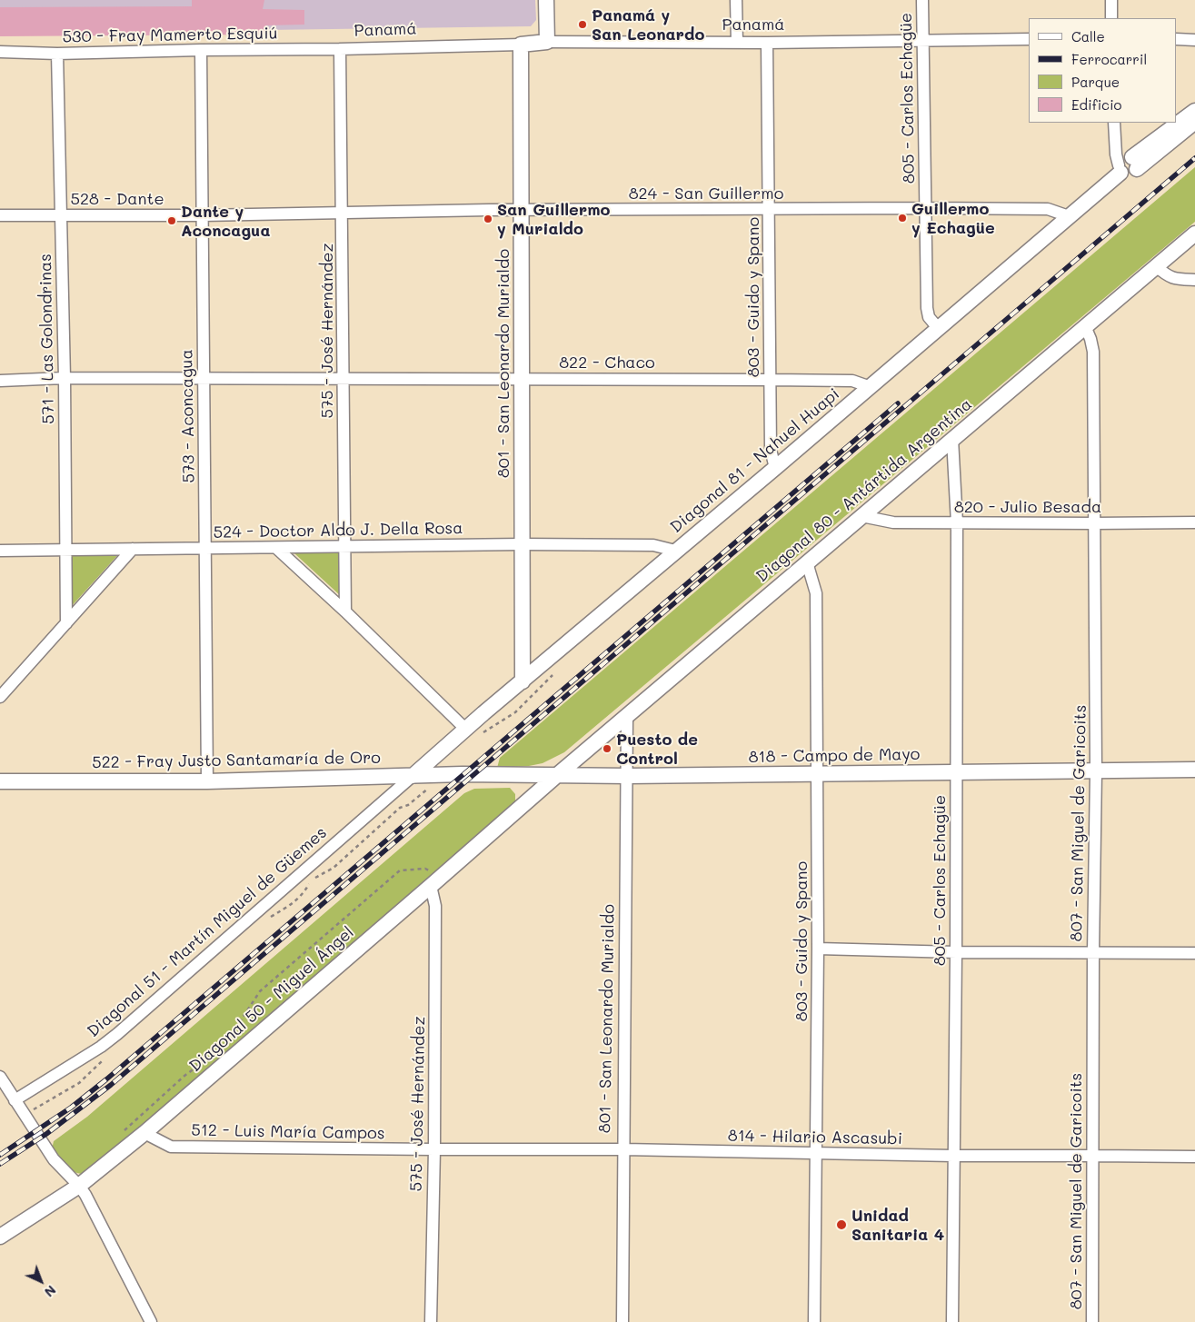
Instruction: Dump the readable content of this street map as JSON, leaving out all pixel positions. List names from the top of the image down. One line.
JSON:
{"streets":{"street":["Panamá","530 - Fray Mamerto Esquiú","805 - Carlos Echagüe","824 - San Guillermo","528 - Dante","803 - Guido y Spano","575 - José Hernández","571 - Las Golondrinas","822 - Chaco","801 - San Leonardo Murialdo","573 - Aconcagua","Diagonal 81 - Nahuel Huapi","Diagonal 80 - Antártida Argentina","820 - Julio Besada","524 - Doctor Aldo J. Della Rosa","818 - Campo de Mayo","522 - Fray Justo Santamaría de Oro","807 - San Miguel de Garicoits","Diagonal 51 - Martín Miguel de Güemes","Diagonal 50 - Miguel Ángel","512 - Luis María Campos","814 - Hilario Ascasubi"]},"crossings":[["Panamá","530 - Fray Mamerto Esquiú"],["Panamá","805 - Carlos Echagüe"],["Panamá","803 - Guido y Spano"],["Panamá","575 - José Hernández"],["Panamá","801 - San Leonardo Murialdo"],["530 - Fray Mamerto Esquiú","575 - José Hernández"],["530 - Fray Mamerto Esquiú","571 - Las Golondrinas"],["530 - Fray Mamerto Esquiú","573 - Aconcagua"],["805 - Carlos Echagüe","824 - San Guillermo"],["805 - Carlos Echagüe","Diagonal 81 - Nahuel Huapi"],["805 - Carlos Echagüe","Diagonal 80 - Antártida Argentina"],["805 - Carlos Echagüe","820 - Julio Besada"],["805 - Carlos Echagüe","818 - Campo de Mayo"],["805 - Carlos Echagüe","814 - Hilario Ascasubi"],["824 - San Guillermo","528 - Dante"],["824 - San Guillermo","803 - Guido y Spano"],["824 - San Guillermo","575 - José Hernández"],["824 - San Guillermo","801 - San Leonardo Murialdo"],["824 - San Guillermo","Diagonal 81 - Nahuel Huapi"],["528 - Dante","575 - José Hernández"],["528 - Dante","571 - Las Golondrinas"],["528 - Dante","573 - Aconcagua"],["803 - Guido y Spano","822 - Chaco"],["803 - Guido y Spano","Diagonal 81 - Nahuel Huapi"],["803 - Guido y Spano","Diagonal 80 - Antártida Argentina"],["803 - Guido y Spano","818 - Campo de Mayo"],["803 - Guido y Spano","814 - Hilario Ascasubi"],["575 - José Hernández","822 - Chaco"],["575 - José Hernández","524 - Doctor Aldo J. Della Rosa"],["575 - José Hernández","Diagonal 50 - Miguel Ángel"],["575 - José Hernández","512 - Luis María Campos"],["575 - José Hernández","814 - Hilario Ascasubi"],["571 - Las Golondrinas","822 - Chaco"],["571 - Las Golondrinas","524 - Doctor Aldo J. Della Rosa"],["822 - Chaco","801 - San Leonardo Murialdo"],["822 - Chaco","573 - Aconcagua"],["822 - Chaco","Diagonal 81 - Nahuel Huapi"],["801 - San Leonardo Murialdo","Diagonal 81 - Nahuel Huapi"],["801 - San Leonardo Murialdo","Diagonal 80 - Antártida Argentina"],["801 - San Leonardo Murialdo","524 - Doctor Aldo J. Della Rosa"],["801 - San Leonardo Murialdo","818 - Campo de Mayo"],["801 - San Leonardo Murialdo","814 - Hilario Ascasubi"],["573 - Aconcagua","524 - Doctor Aldo J. Della Rosa"],["573 - Aconcagua","522 - Fray Justo Santamaría de Oro"],["Diagonal 81 - Nahuel Huapi","524 - Doctor Aldo J. Della Rosa"],["Diagonal 81 - Nahuel Huapi","522 - Fray Justo Santamaría de Oro"],["Diagonal 81 - Nahuel Huapi","Diagonal 51 - Martín Miguel de Güemes"],["Diagonal 80 - Antártida Argentina","820 - Julio Besada"],["Diagonal 80 - Antártida Argentina","818 - Campo de Mayo"],["Diagonal 80 - Antártida Argentina","807 - San Miguel de Garicoits"],["Diagonal 80 - Antártida Argentina","Diagonal 50 - Miguel Ángel"],["820 - Julio Besada","807 - San Miguel de Garicoits"],["818 - Campo de Mayo","522 - Fray Justo Santamaría de Oro"],["818 - Campo de Mayo","807 - San Miguel de Garicoits"],["818 - Campo de Mayo","Diagonal 50 - Miguel Ángel"],["522 - Fray Justo Santamaría de Oro","Diagonal 51 - Martín Miguel de Güemes"],["807 - San Miguel de Garicoits","814 - Hilario Ascasubi"],["Diagonal 50 - Miguel Ángel","512 - Luis María Campos"],["512 - Luis María Campos","814 - Hilario Ascasubi"]],"places":["Panamá y San Leonardo","Guillermo y Echagüe","San Guillermo y Murialdo","Dante y Aconcagua","Puesto de Control","Unidad Sanitaria 4"],"legend":["Calle","Ferrocarril","Parque","Edificio"],"north":"bottom right"}
